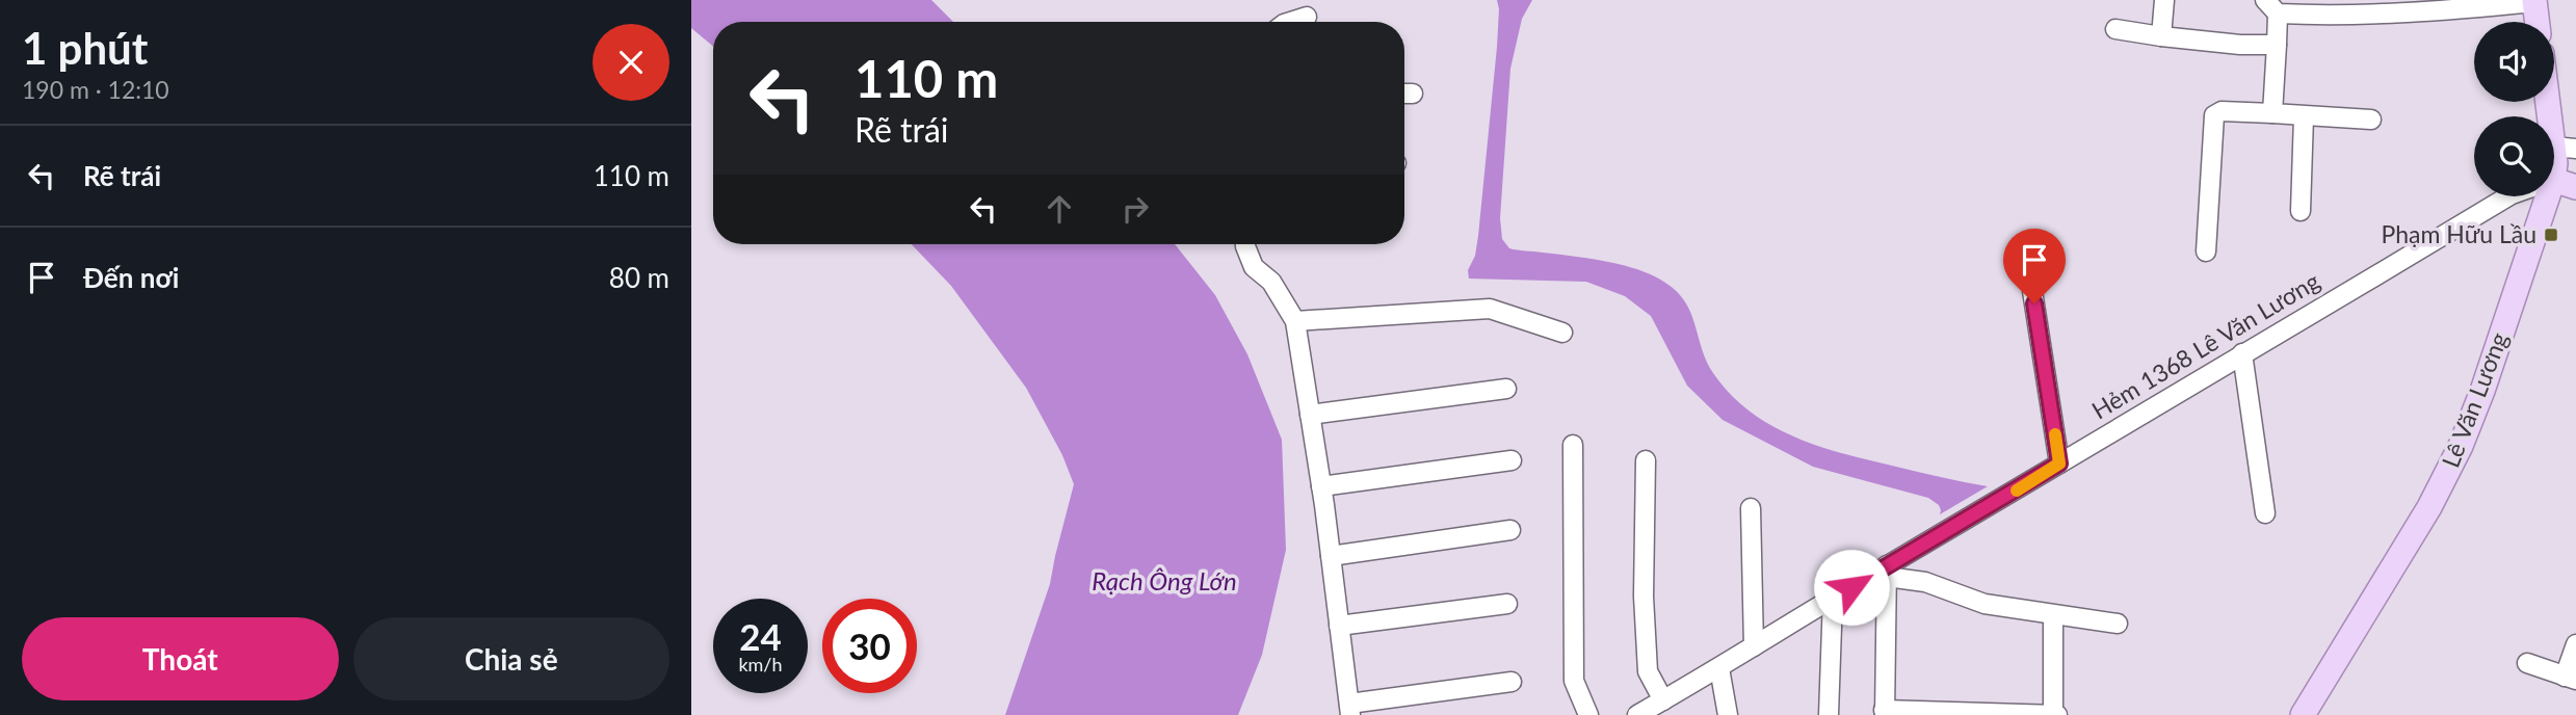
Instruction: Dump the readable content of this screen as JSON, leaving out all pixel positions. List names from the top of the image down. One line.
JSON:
{"streets":{"main road":["Lê Văn Lương"],"street":["Hẻm 1368 Lê Văn Lương"]},"water":["Rạch Ông Lớn"],"places":{"transit":["Phạm Hữu Lầu"]},"page":{"heading":["1 phút","190 m · 12:10"],"turn":["110 m","Rẽ trái"],"list":[{"name":"Rẽ trái","value":"110 m"},{"name":"Đến nơi","value":"80 m"}],"speed":"24 km/h","limit":"30","buttons":["Thoát","Chia sẻ"]}}
